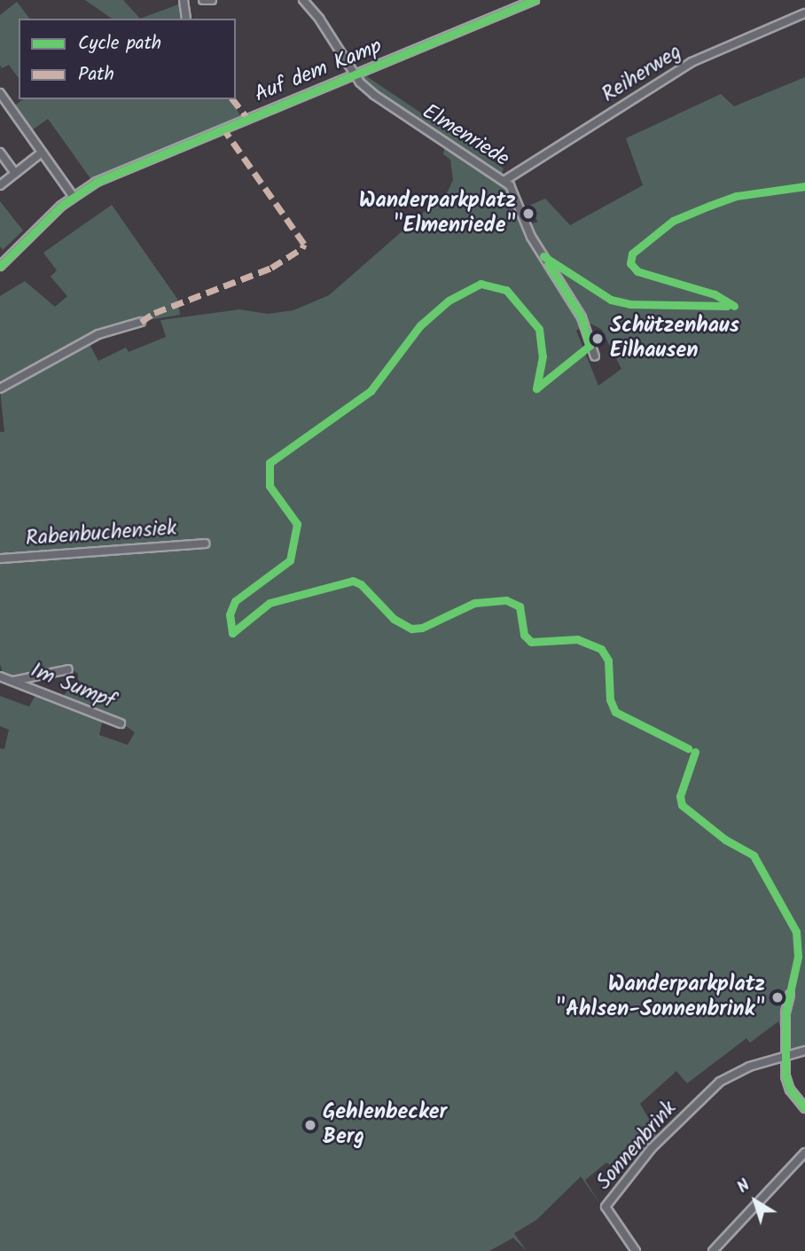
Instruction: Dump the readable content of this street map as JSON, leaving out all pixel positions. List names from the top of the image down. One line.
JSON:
{"streets":{"street":["Auf dem Kamp","Reiherweg","Elmenriede","Rabenbuchensiek","Im Sumpf","Sonnenbrink"]},"crossings":[["Auf dem Kamp","Elmenriede"],["Reiherweg","Elmenriede"]],"places":["Wanderparkplatz \"Elmenriede\"","Schützenhaus Eilhausen","Wanderparkplatz \"Ahlsen-Sonnenbrink\"","Gehlenbecker Berg"],"legend":["Cycle path","Path"],"north":"top left"}
